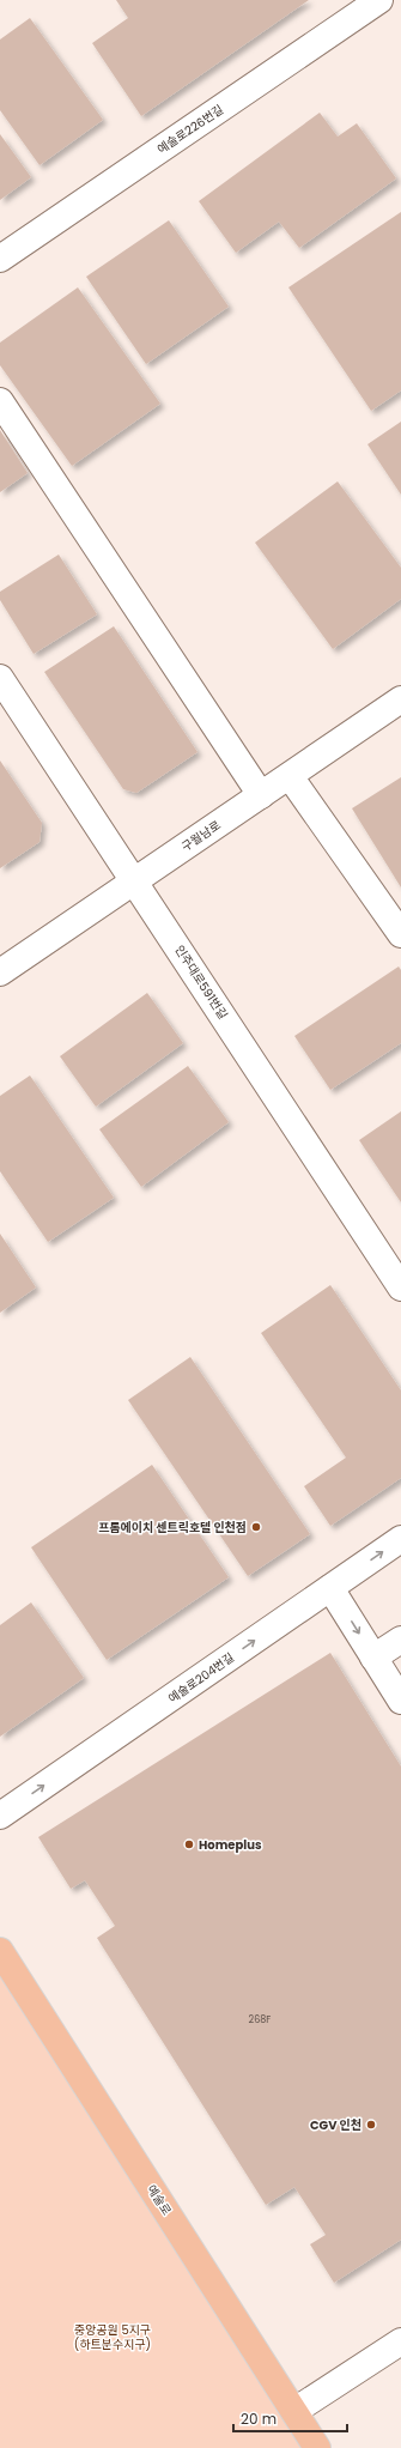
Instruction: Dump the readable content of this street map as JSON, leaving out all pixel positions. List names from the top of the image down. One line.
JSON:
{"streets":{"main road":["예술로"],"street":["예술로226번길","구월남로","인주대로591번길","예술로204번길"]},"crossings":[["구월남로","인주대로591번길"]],"one_way":["예술로204번길"],"parks":["중앙공원 5지구 (하트분수지구)"],"places":["프롬에이치 센트릭호텔 인천점","Homeplus","CGV 인천"],"house_numbers":["268F"],"scale_bar":"20 m"}
